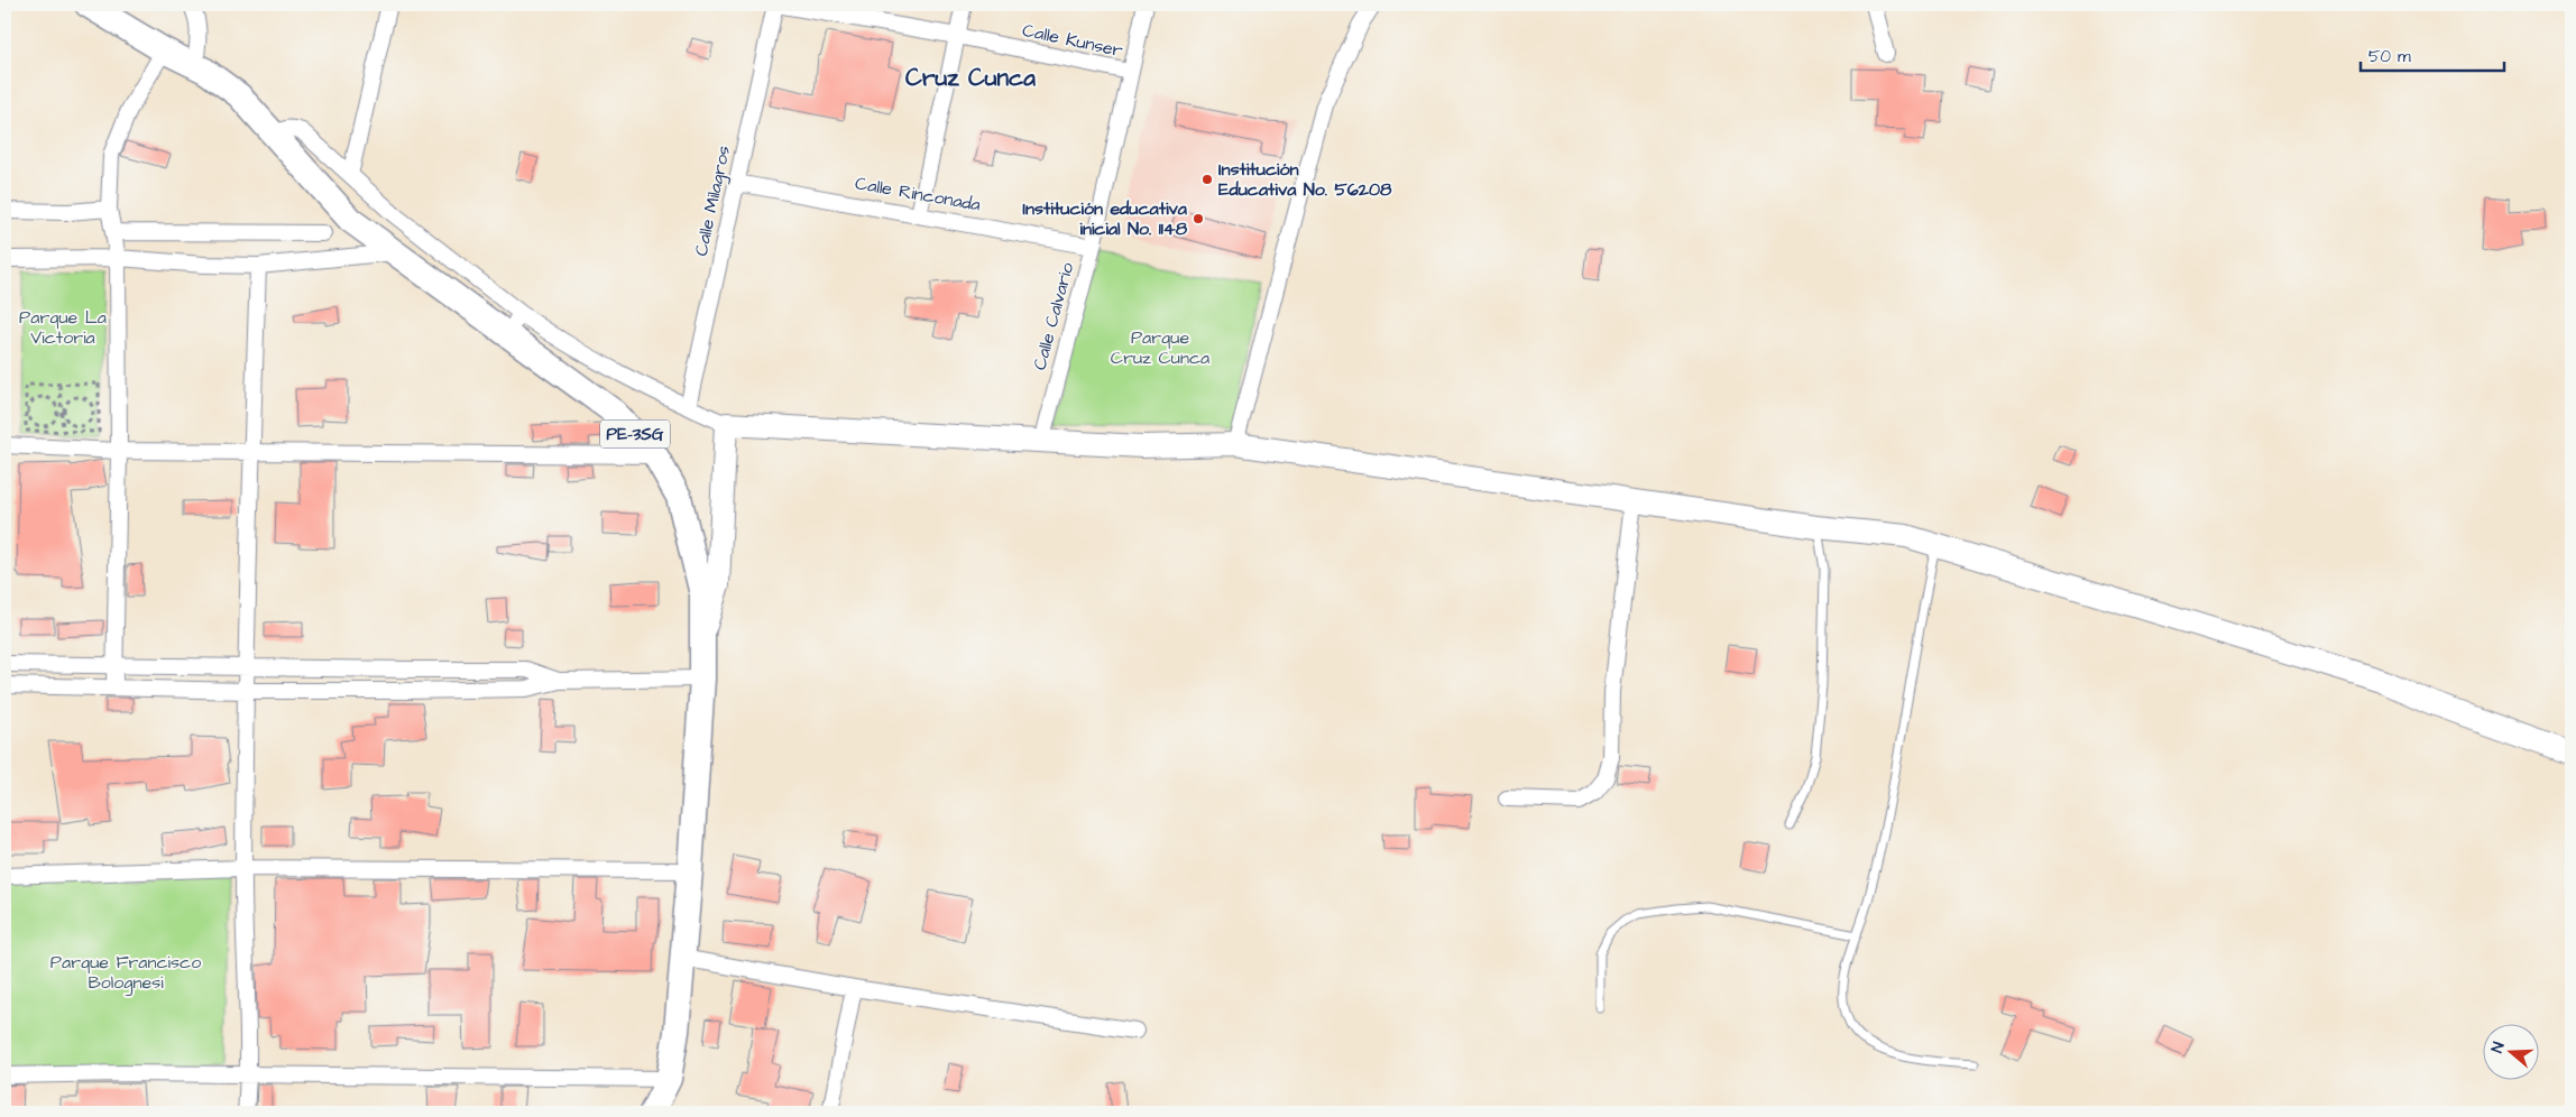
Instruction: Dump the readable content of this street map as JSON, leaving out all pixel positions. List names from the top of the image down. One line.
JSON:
{"streets":{"main road":["PE-3SG"],"street":["Calle Kunser","Calle Rinconada","Calle Milagros","Calle Calvario"]},"crossings":[["Calle Kunser","Calle Milagros"],["Calle Kunser","Calle Calvario"],["Calle Rinconada","Calle Milagros"],["Calle Rinconada","Calle Calvario"]],"districts":["Cruz Cunca"],"parks":["Parque La Victoria","Parque Cruz Cunca","Parque Francisco Bolognesi"],"places":["Institución Educativa No. 56208","Institución educativa inicial No. 1148"],"scale_bar":"50 m","north":"left"}
